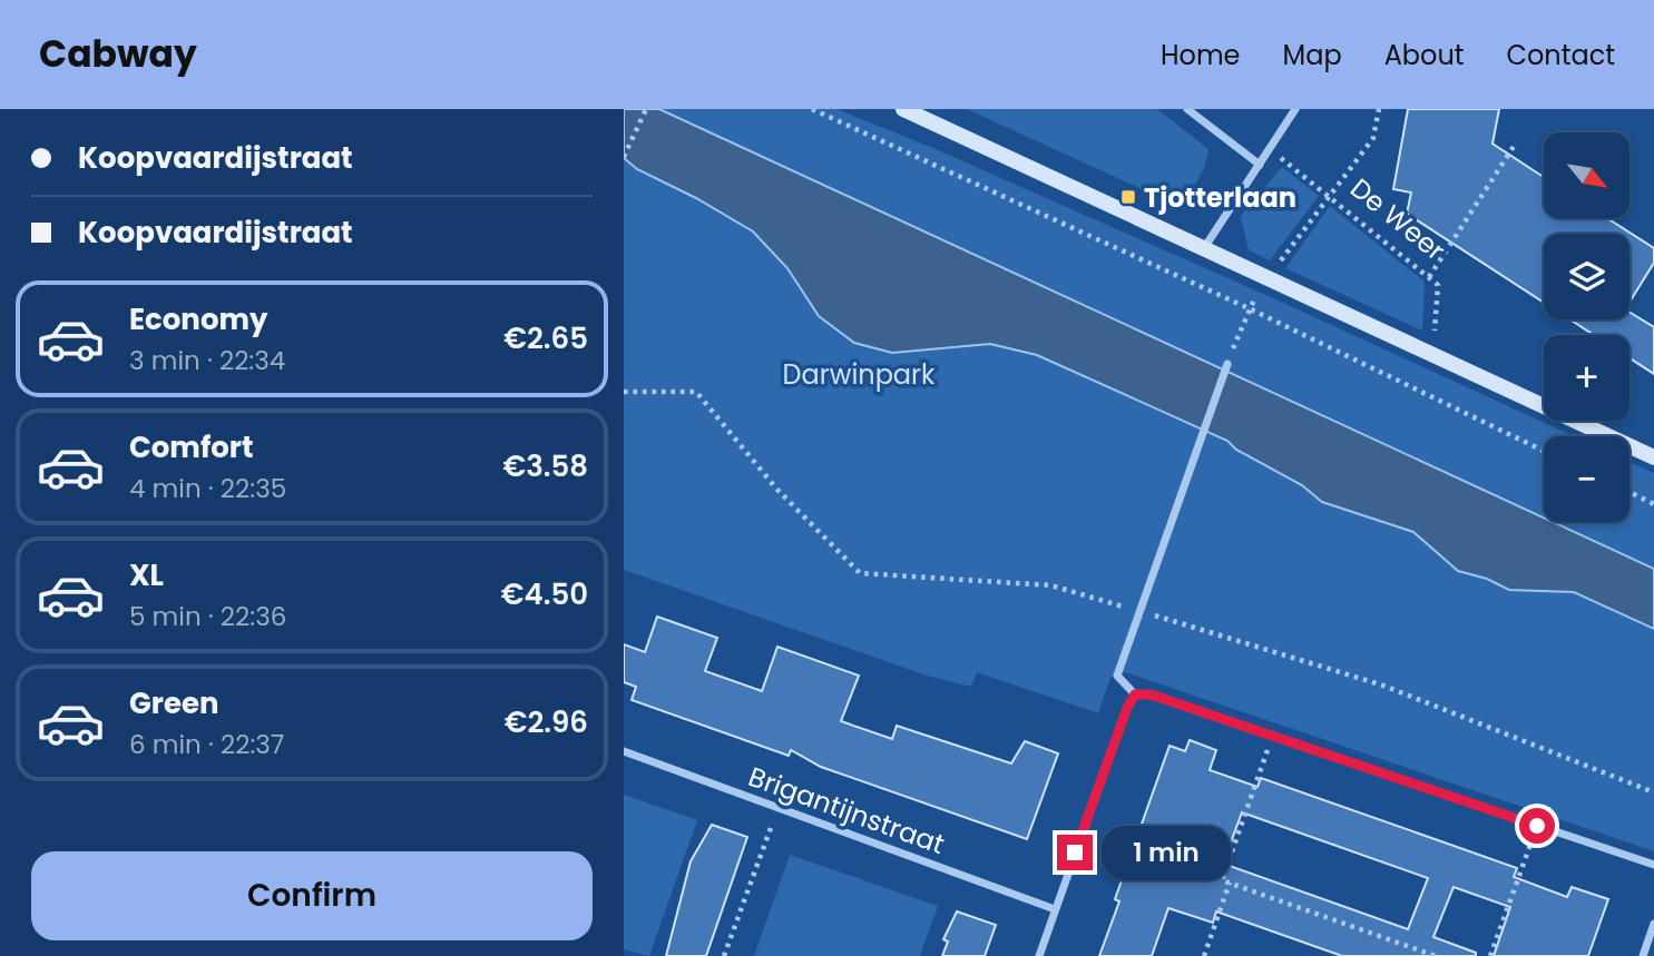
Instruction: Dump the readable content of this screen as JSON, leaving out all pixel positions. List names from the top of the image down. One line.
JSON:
{"streets":{"street":["Brigantijnstraat"],"path":["De Weer"]},"parks":["Darwinpark"],"places":{"transit":["Tjotterlaan"]},"north":"bottom right","page":{"header":"Cabway","nav":["Home","Map","About","Contact"],"banner":["Koopvaardijstraat","Koopvaardijstraat"],"map_buttons":["+","−"],"list":[{"name":"Economy","note":"3 min · 22:34","value":"€2.65"},{"name":"Comfort","note":"4 min · 22:35","value":"€3.58"},{"name":"XL","note":"5 min · 22:36","value":"€4.50"},{"name":"Green","note":"6 min · 22:37","value":"€2.96"}],"bubble":"1 min","buttons":"Confirm"}}
